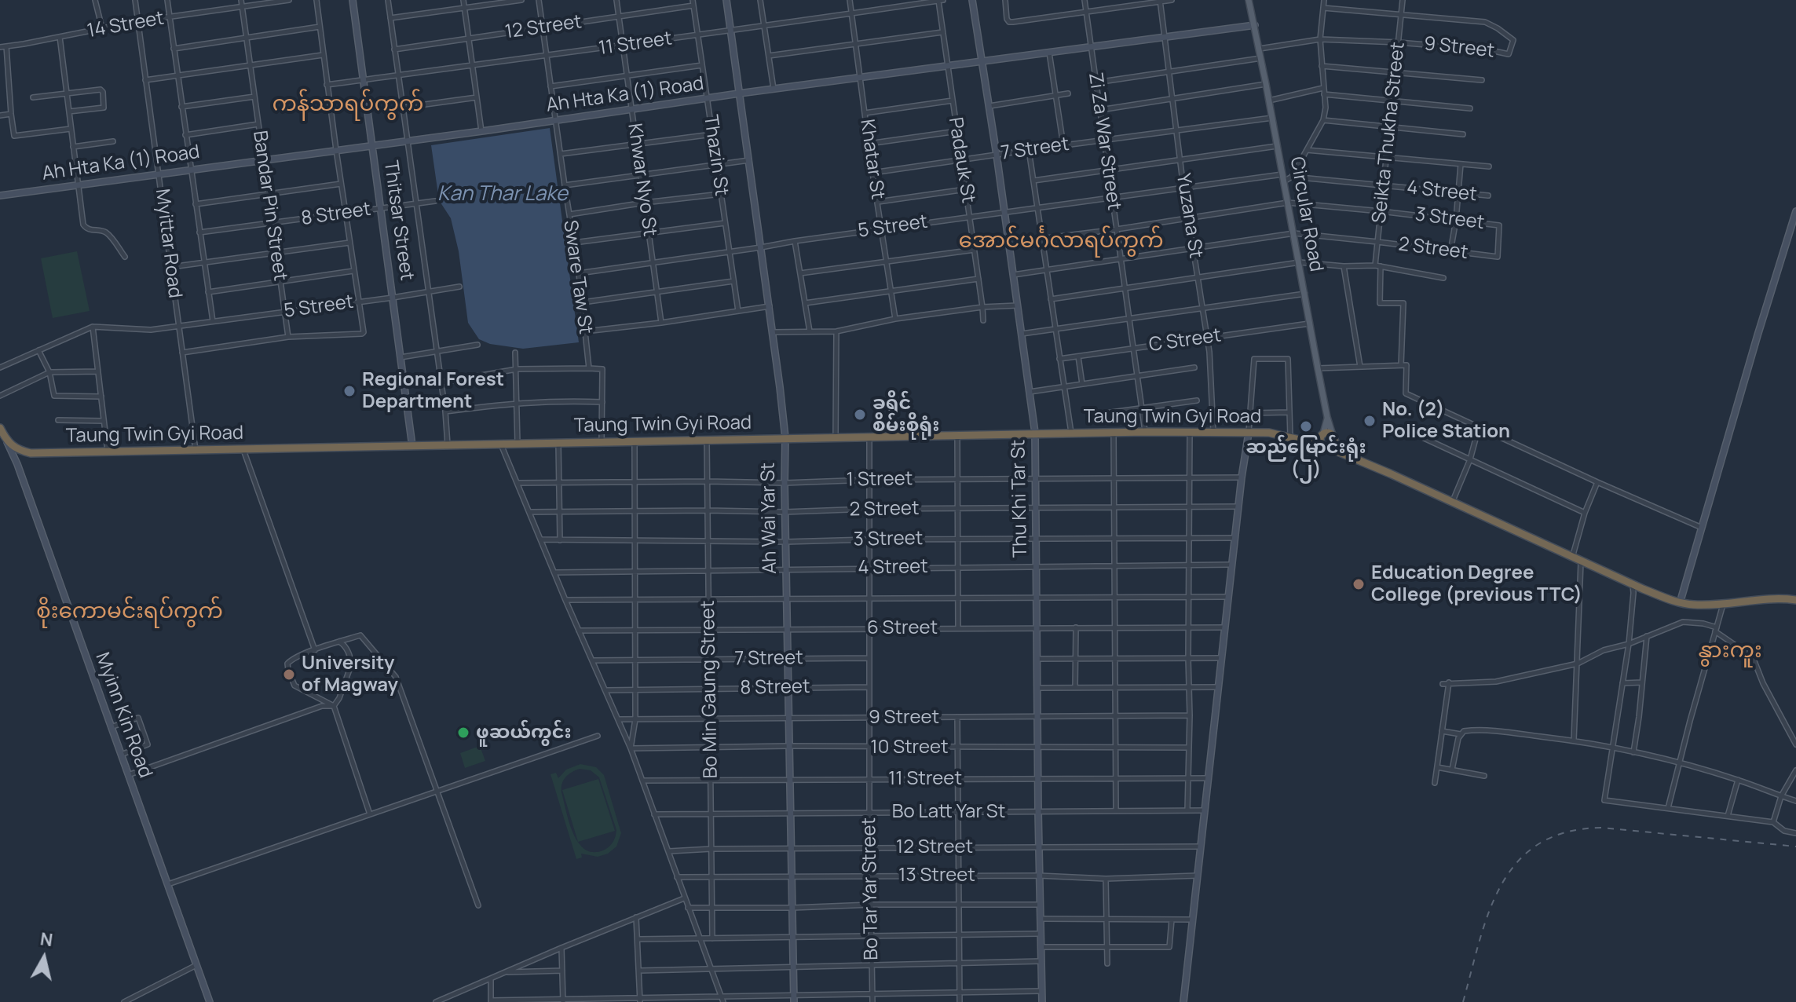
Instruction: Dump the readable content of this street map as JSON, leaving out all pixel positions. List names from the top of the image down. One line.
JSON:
{"streets":{"highway":["Taung Twin Gyi Road"],"main road":["Circular Road"],"street":["14 Street","12 Street","11 Street","9 Street","Ah Hta Ka (1) Road","Seikta Thukha Street","Zi Za War Street","7 Street","Thazin St","Khatar St","Padauk St","Khwar Nyo St","4 Street","Bandar Pin Street","8 Street","Yuzana St","3 Street","Thitsar Street","5 Street","Myittar Road","2 Street","Sware Taw St","C Street","1 Street","Thu Khi Tar St","Ah Wai Yar St","6 Street","Bo Min Gaung Street","Myinn Kin Road","10 Street","Bo Latt Yar St","13 Street","Bo Tar Yar Street"]},"crossings":[["14 Street","Bandar Pin Street"],["14 Street","Myittar Road"],["12 Street","Thazin St"],["12 Street","Khwar Nyo St"],["12 Street","Sware Taw St"],["12 Street","Thu Khi Tar St"],["12 Street","Ah Wai Yar St"],["12 Street","Bo Min Gaung Street"],["12 Street","Bo Tar Yar Street"],["11 Street","Thazin St"],["11 Street","Khatar St"],["11 Street","Padauk St"],["11 Street","Khwar Nyo St"],["11 Street","Thitsar Street"],["11 Street","Sware Taw St"],["11 Street","Thu Khi Tar St"],["11 Street","Ah Wai Yar St"],["11 Street","Bo Min Gaung Street"],["11 Street","Bo Tar Yar Street"],["9 Street","Seikta Thukha Street"],["9 Street","Circular Road"],["9 Street","Thu Khi Tar St"],["9 Street","Ah Wai Yar St"],["9 Street","Bo Min Gaung Street"],["9 Street","Bo Tar Yar Street"],["Ah Hta Ka (1) Road","Zi Za War Street"],["Ah Hta Ka (1) Road","Thazin St"],["Ah Hta Ka (1) Road","Khatar St"],["Ah Hta Ka (1) Road","Padauk St"],["Ah Hta Ka (1) Road","Khwar Nyo St"],["Ah Hta Ka (1) Road","Bandar Pin Street"],["Ah Hta Ka (1) Road","Circular Road"],["Ah Hta Ka (1) Road","Yuzana St"],["Ah Hta Ka (1) Road","Thitsar Street"],["Ah Hta Ka (1) Road","Myittar Road"],["Ah Hta Ka (1) Road","Sware Taw St"],["Ah Hta Ka (1) Road","Thu Khi Tar St"],["Ah Hta Ka (1) Road","Ah Wai Yar St"],["Seikta Thukha Street","4 Street"],["Seikta Thukha Street","3 Street"],["Seikta Thukha Street","2 Street"],["Zi Za War Street","7 Street"],["Zi Za War Street","5 Street"],["Zi Za War Street","C Street"],["Zi Za War Street","Taung Twin Gyi Road"],["7 Street","Khatar St"],["7 Street","Padauk St"],["7 Street","Circular Road"],["7 Street","Yuzana St"],["7 Street","Thu Khi Tar St"],["7 Street","Ah Wai Yar St"],["7 Street","Bo Min Gaung Street"],["7 Street","Bo Tar Yar Street"],["Thazin St","5 Street"],["Khatar St","5 Street"],["Padauk St","5 Street"],["Khwar Nyo St","5 Street"],["4 Street","Thu Khi Tar St"],["4 Street","Ah Wai Yar St"],["4 Street","Bo Min Gaung Street"],["4 Street","Bo Tar Yar Street"],["Bandar Pin Street","8 Street"],["Bandar Pin Street","5 Street"],["8 Street","Thitsar Street"],["8 Street","Ah Wai Yar St"],["8 Street","Bo Min Gaung Street"],["8 Street","Bo Tar Yar Street"],["Circular Road","3 Street"],["Circular Road","5 Street"],["Circular Road","2 Street"],["Circular Road","C Street"],["Circular Road","Taung Twin Gyi Road"],["Yuzana St","5 Street"],["Yuzana St","C Street"],["Yuzana St","Taung Twin Gyi Road"],["3 Street","2 Street"],["3 Street","Thu Khi Tar St"],["3 Street","Ah Wai Yar St"],["3 Street","Bo Min Gaung Street"],["3 Street","Bo Tar Yar Street"],["Thitsar Street","5 Street"],["Thitsar Street","Taung Twin Gyi Road"],["5 Street","Myittar Road"],["5 Street","Sware Taw St"],["5 Street","Thu Khi Tar St"],["5 Street","Ah Wai Yar St"],["Myittar Road","Taung Twin Gyi Road"],["2 Street","Thu Khi Tar St"],["2 Street","Ah Wai Yar St"],["2 Street","Bo Min Gaung Street"],["2 Street","Bo Tar Yar Street"],["Taung Twin Gyi Road","Thu Khi Tar St"],["Taung Twin Gyi Road","Ah Wai Yar St"],["Taung Twin Gyi Road","Bo Min Gaung Street"],["Taung Twin Gyi Road","Myinn Kin Road"],["Taung Twin Gyi Road","Bo Tar Yar Street"],["1 Street","Thu Khi Tar St"],["1 Street","Ah Wai Yar St"],["1 Street","Bo Min Gaung Street"],["1 Street","Bo Tar Yar Street"],["Thu Khi Tar St","6 Street"],["Thu Khi Tar St","10 Street"],["Thu Khi Tar St","Bo Latt Yar St"],["Thu Khi Tar St","13 Street"],["Ah Wai Yar St","6 Street"],["Ah Wai Yar St","10 Street"],["Ah Wai Yar St","Bo Latt Yar St"],["Ah Wai Yar St","13 Street"],["6 Street","Bo Min Gaung Street"],["6 Street","Bo Tar Yar Street"],["Bo Min Gaung Street","10 Street"],["Bo Min Gaung Street","Bo Latt Yar St"],["Bo Min Gaung Street","13 Street"],["10 Street","Bo Tar Yar Street"],["Bo Latt Yar St","Bo Tar Yar Street"],["13 Street","Bo Tar Yar Street"]],"districts":["ကန်သာရပ်ကွက်","အောင်မင်္ဂလာရပ်ကွက်","စိုးကောမင်းရပ်ကွက်","နွားကူး"],"water":["Kan Thar Lake"],"places":["Regional Forest Department","ခရိုင် စိမ်းစိုရုံး","No. (2) Police Station","ဆည်မြောင်းရုံး (၂)","Education Degree College (previous TTC)","University of Magway","ဖူဆယ်ကွင်း"],"north":"top"}
